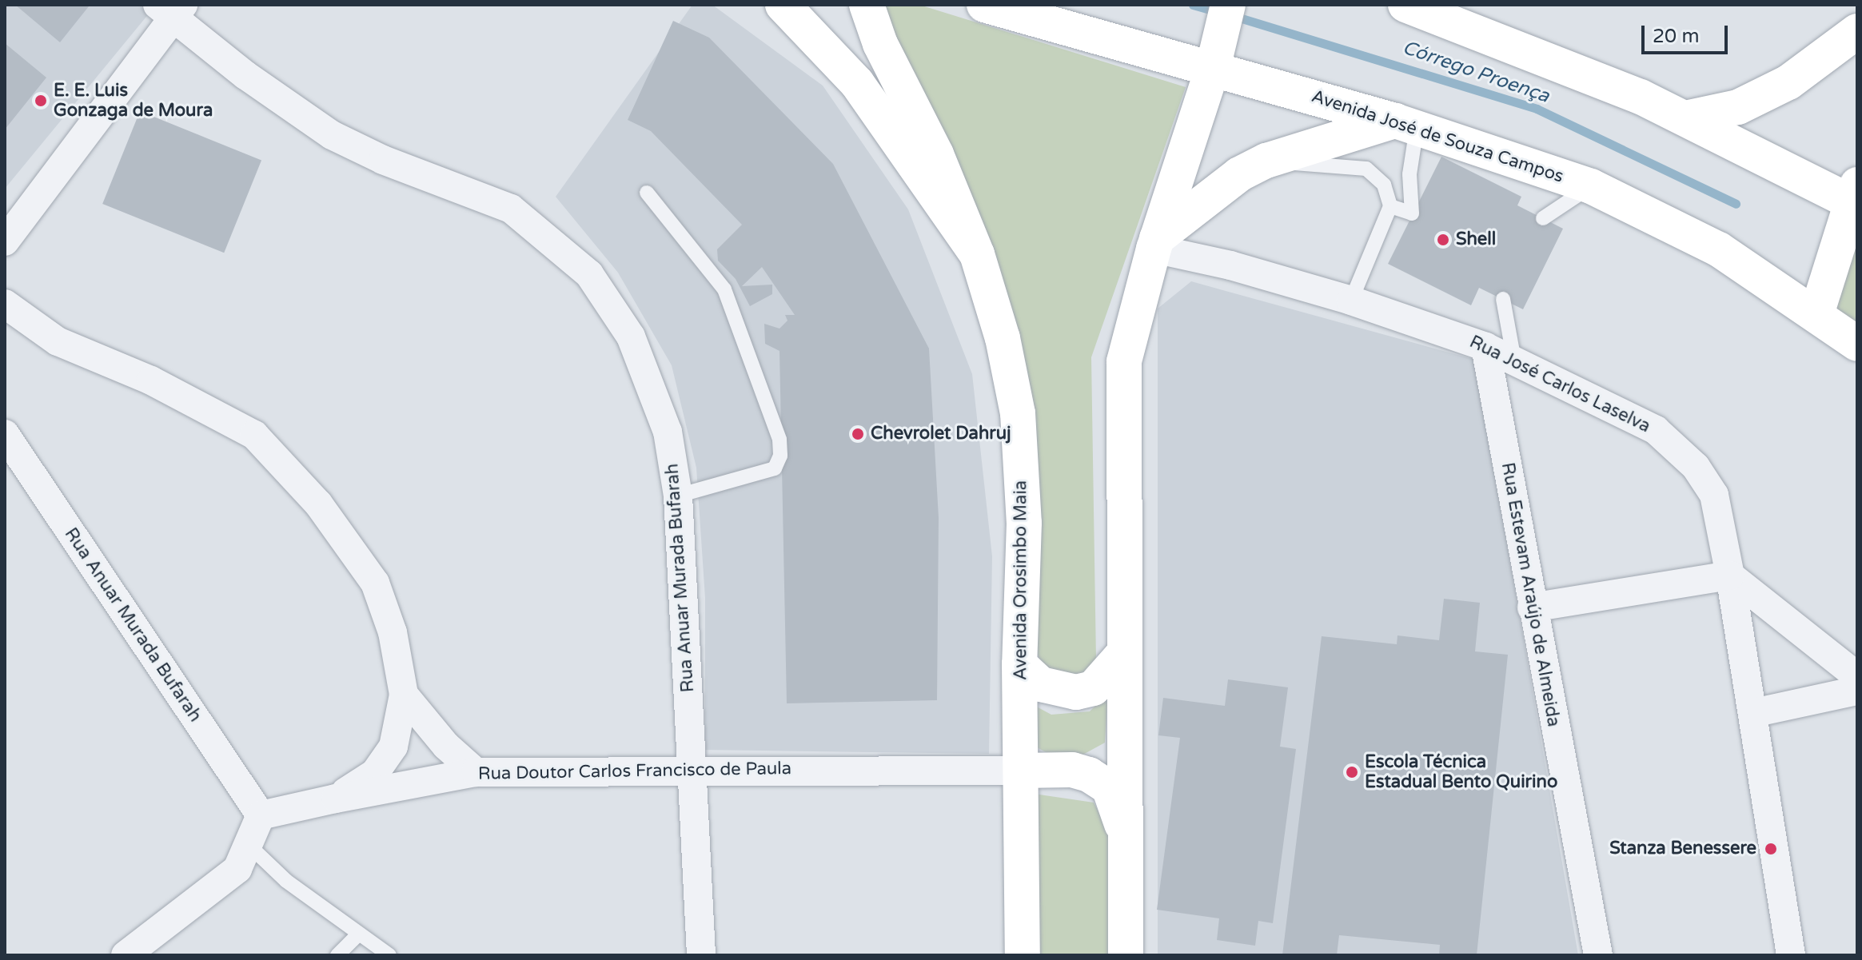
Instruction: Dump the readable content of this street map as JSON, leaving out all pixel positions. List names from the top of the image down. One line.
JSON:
{"streets":{"main road":["Avenida José de Souza Campos","Avenida Orosimbo Maia"],"street":["Rua José Carlos Laselva","Rua Anuar Murada Bufarah","Rua Estevam Araújo de Almeida","Rua Doutor Carlos Francisco de Paula"]},"crossings":[["Rua José Carlos Laselva","Rua Estevam Araújo de Almeida"],["Rua Anuar Murada Bufarah","Rua Doutor Carlos Francisco de Paula"],["Avenida Orosimbo Maia","Rua Doutor Carlos Francisco de Paula"]],"water":["Córrego Proença"],"places":["E. E. Luis Gonzaga de Moura","Shell","Chevrolet Dahruj","Escola Técnica Estadual Bento Quirino","Stanza Benessere"],"scale_bar":"20 m"}
